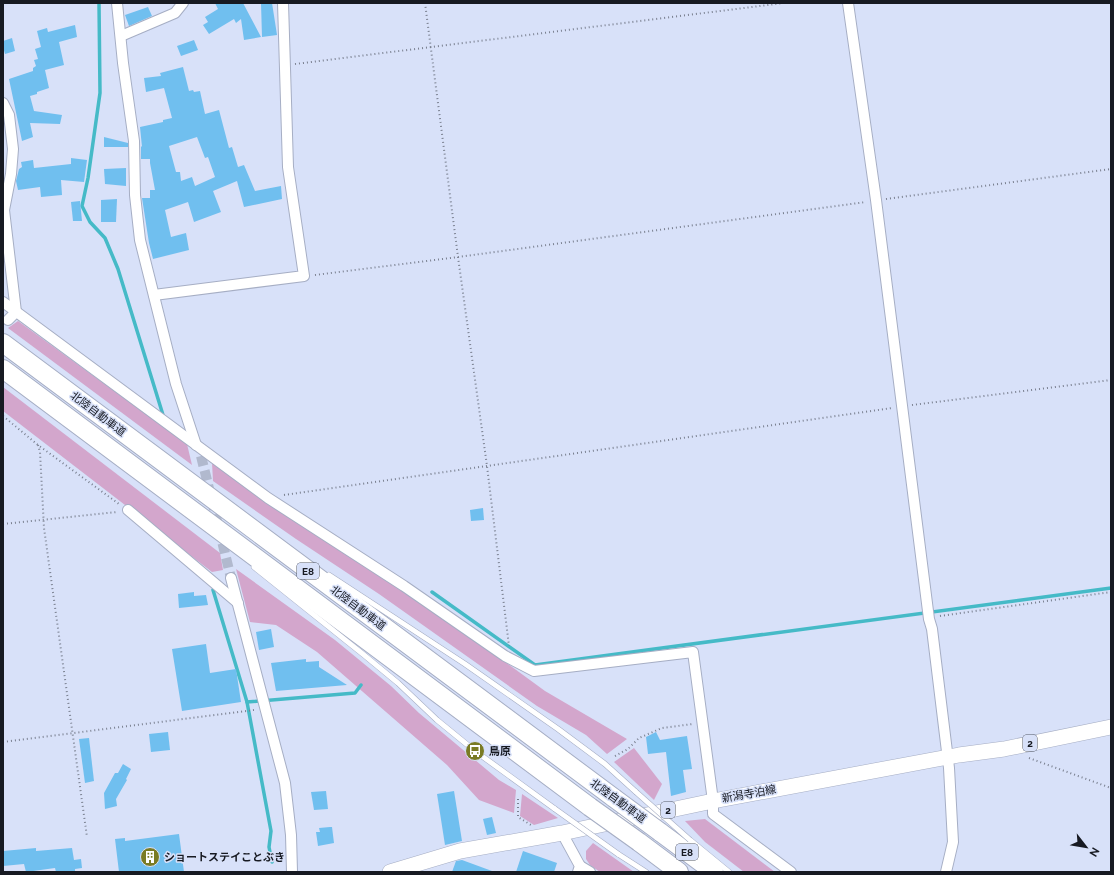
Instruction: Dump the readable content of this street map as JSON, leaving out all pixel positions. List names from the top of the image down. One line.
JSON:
{"streets":{"highway":["北陸自動車道","E8"],"main road":["2","新潟寺泊線"]},"places":{"bus stop":["鳥原"],"building":["ショートステイことぶき"]},"north":"bottom right"}
